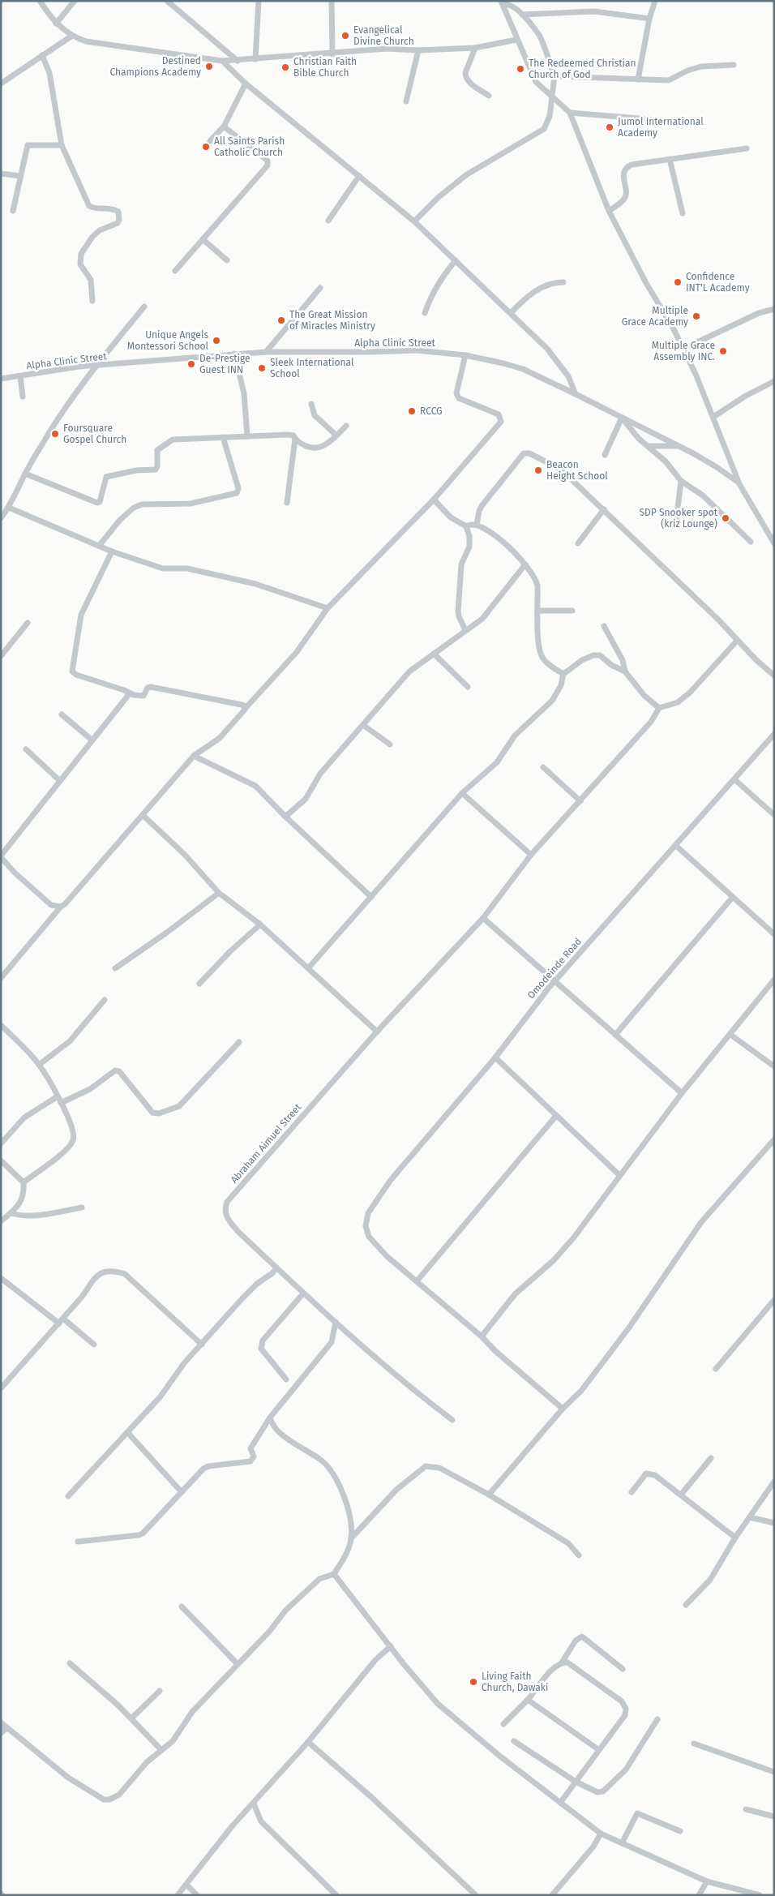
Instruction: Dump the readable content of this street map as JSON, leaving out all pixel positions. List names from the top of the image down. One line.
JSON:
{"streets":{"street":["Alpha Clinic Street","Omodeinde Road","Abraham Aimuel Street"]},"places":["Evangelical Divine Church","Destined Champions Academy","Christian Faith Bible Church","The Redeemed Christian Church of God","Jumol International Academy","All Saints Parish Catholic Church","Confidence INT'L Academy","Multiple Grace Academy","The Great Mission of Miracles Ministry","Unique Angels Montessori School","Multiple Grace Assembly INC.","De-Prestige Guest INN","Sleek International School","RCCG","Foursquare Gospel Church","Beacon Height School","SDP Snooker spot (kriz Lounge)","Living Faith Church, Dawaki"]}
